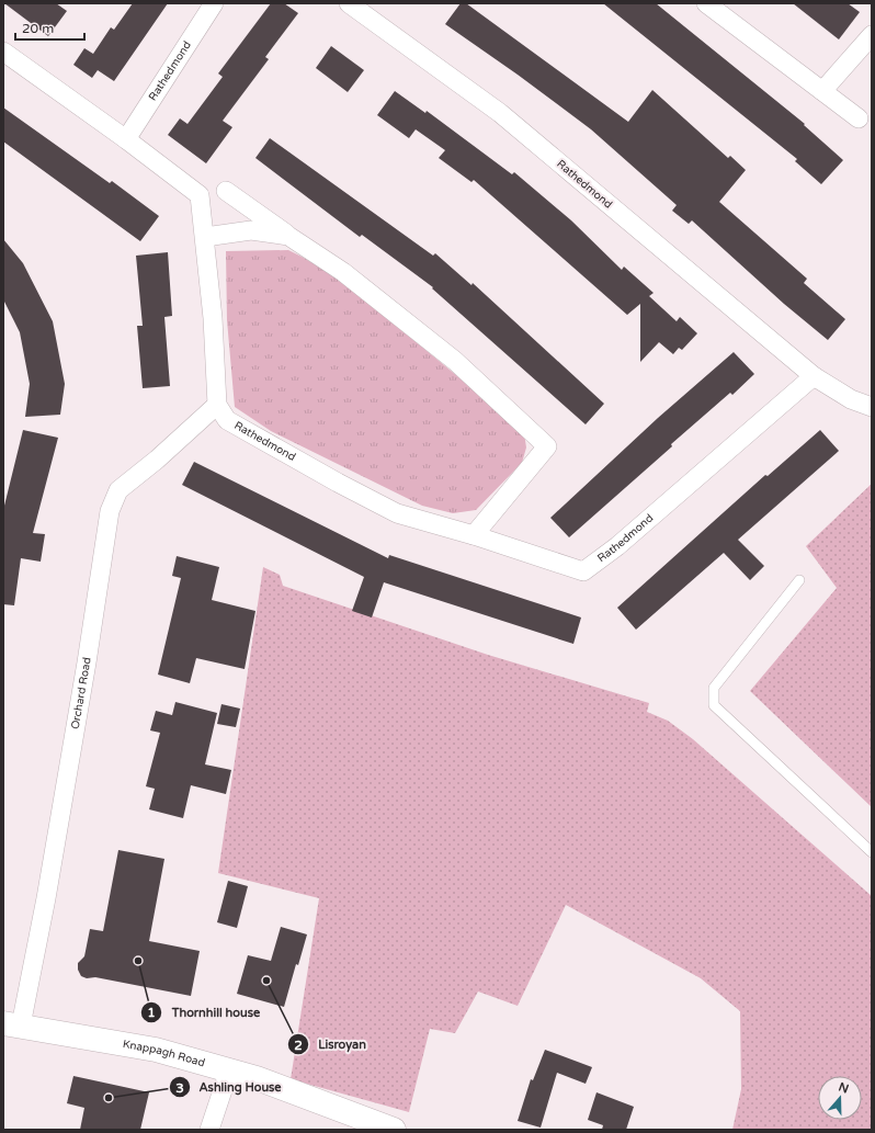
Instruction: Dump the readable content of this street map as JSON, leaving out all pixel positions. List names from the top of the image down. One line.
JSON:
{"streets":{"main road":["Knappagh Road"],"street":["Rathedmond","Orchard Road"]},"crossings":[["Rathedmond","Orchard Road"],["Orchard Road","Knappagh Road"]],"places":["Thornhill house","Lisroyan","Ashling House"],"scale_bar":"20 m","north":"top"}
